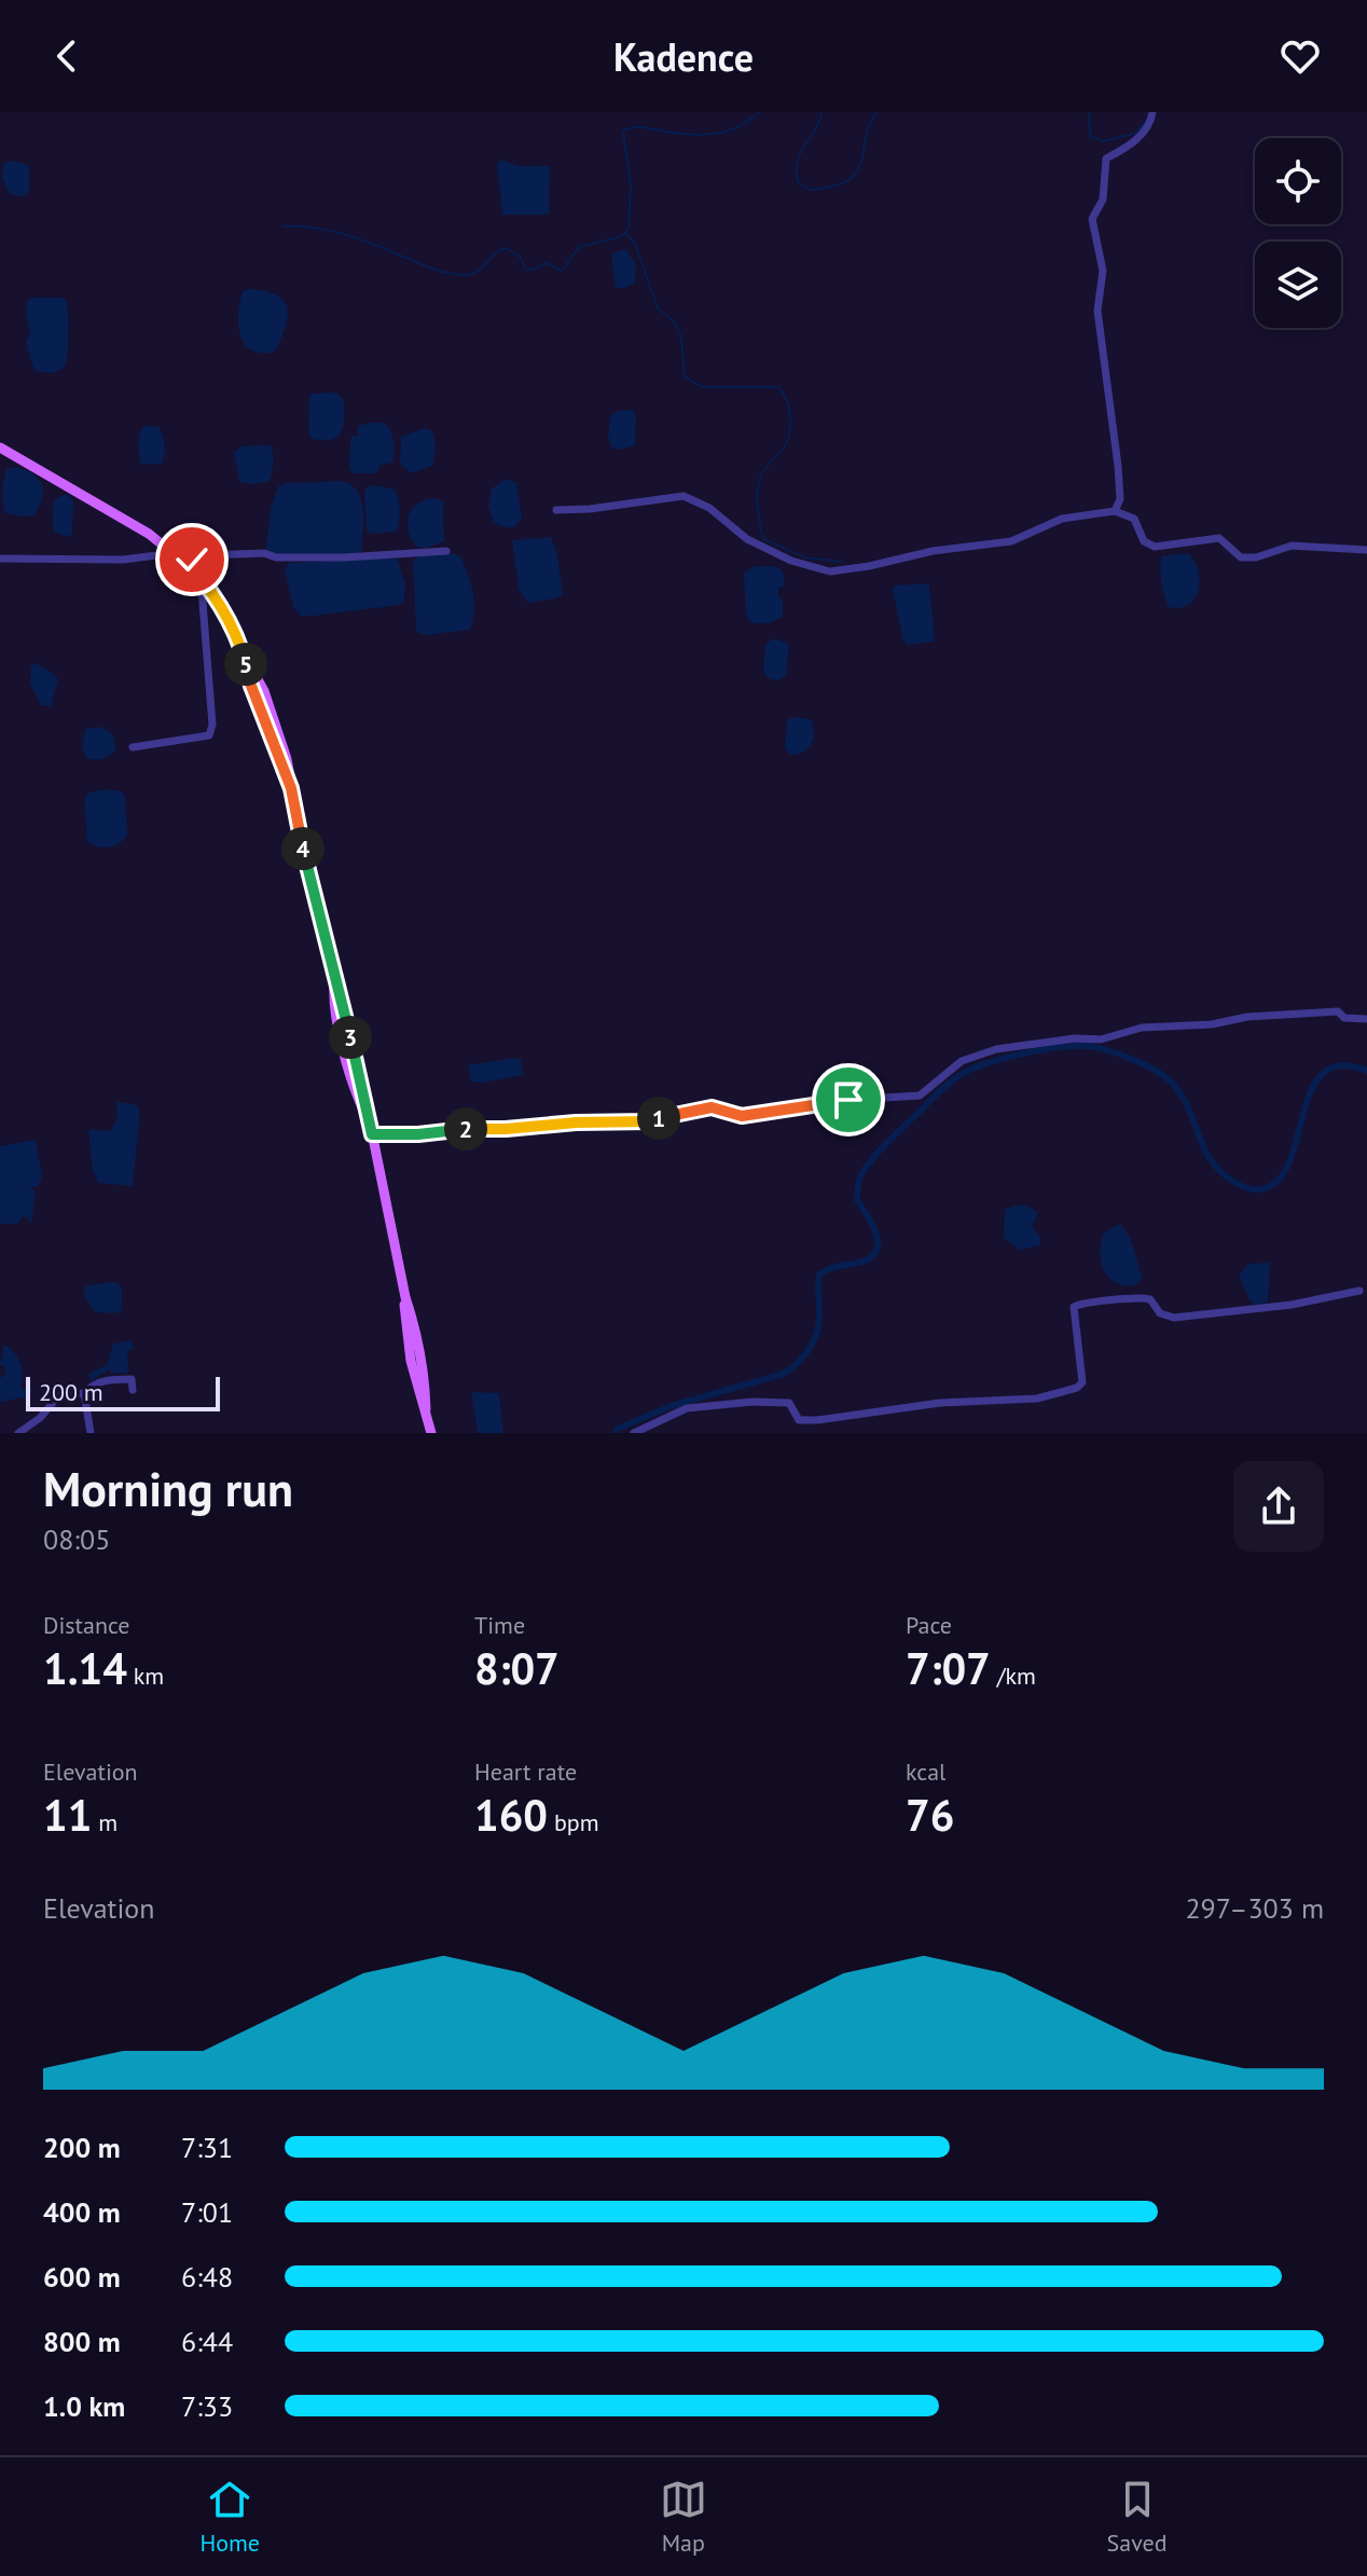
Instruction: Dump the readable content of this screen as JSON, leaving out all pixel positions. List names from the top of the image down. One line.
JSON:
{"scale_bar":"200 m","page":{"header":"Kadence","pins":["5","4","3","1","2"],"scale":"200 m","heading":["Morning run","08:05"],"stats":[["Distance","1.14 km"],["Time","8:07"],["Pace","7:07 /km"],["Elevation","11 m"],["Heart rate","160 bpm"],["kcal","76"]],"chart":["Elevation","297–303 m"],"list":[{"name":"200 m","note":"7:31"},{"name":"400 m","note":"7:01"},{"name":"600 m","note":"6:48"},{"name":"800 m","note":"6:44"},{"name":"1.0 km","note":"7:33"}],"tabs":["Home","Map","Saved"]}}
